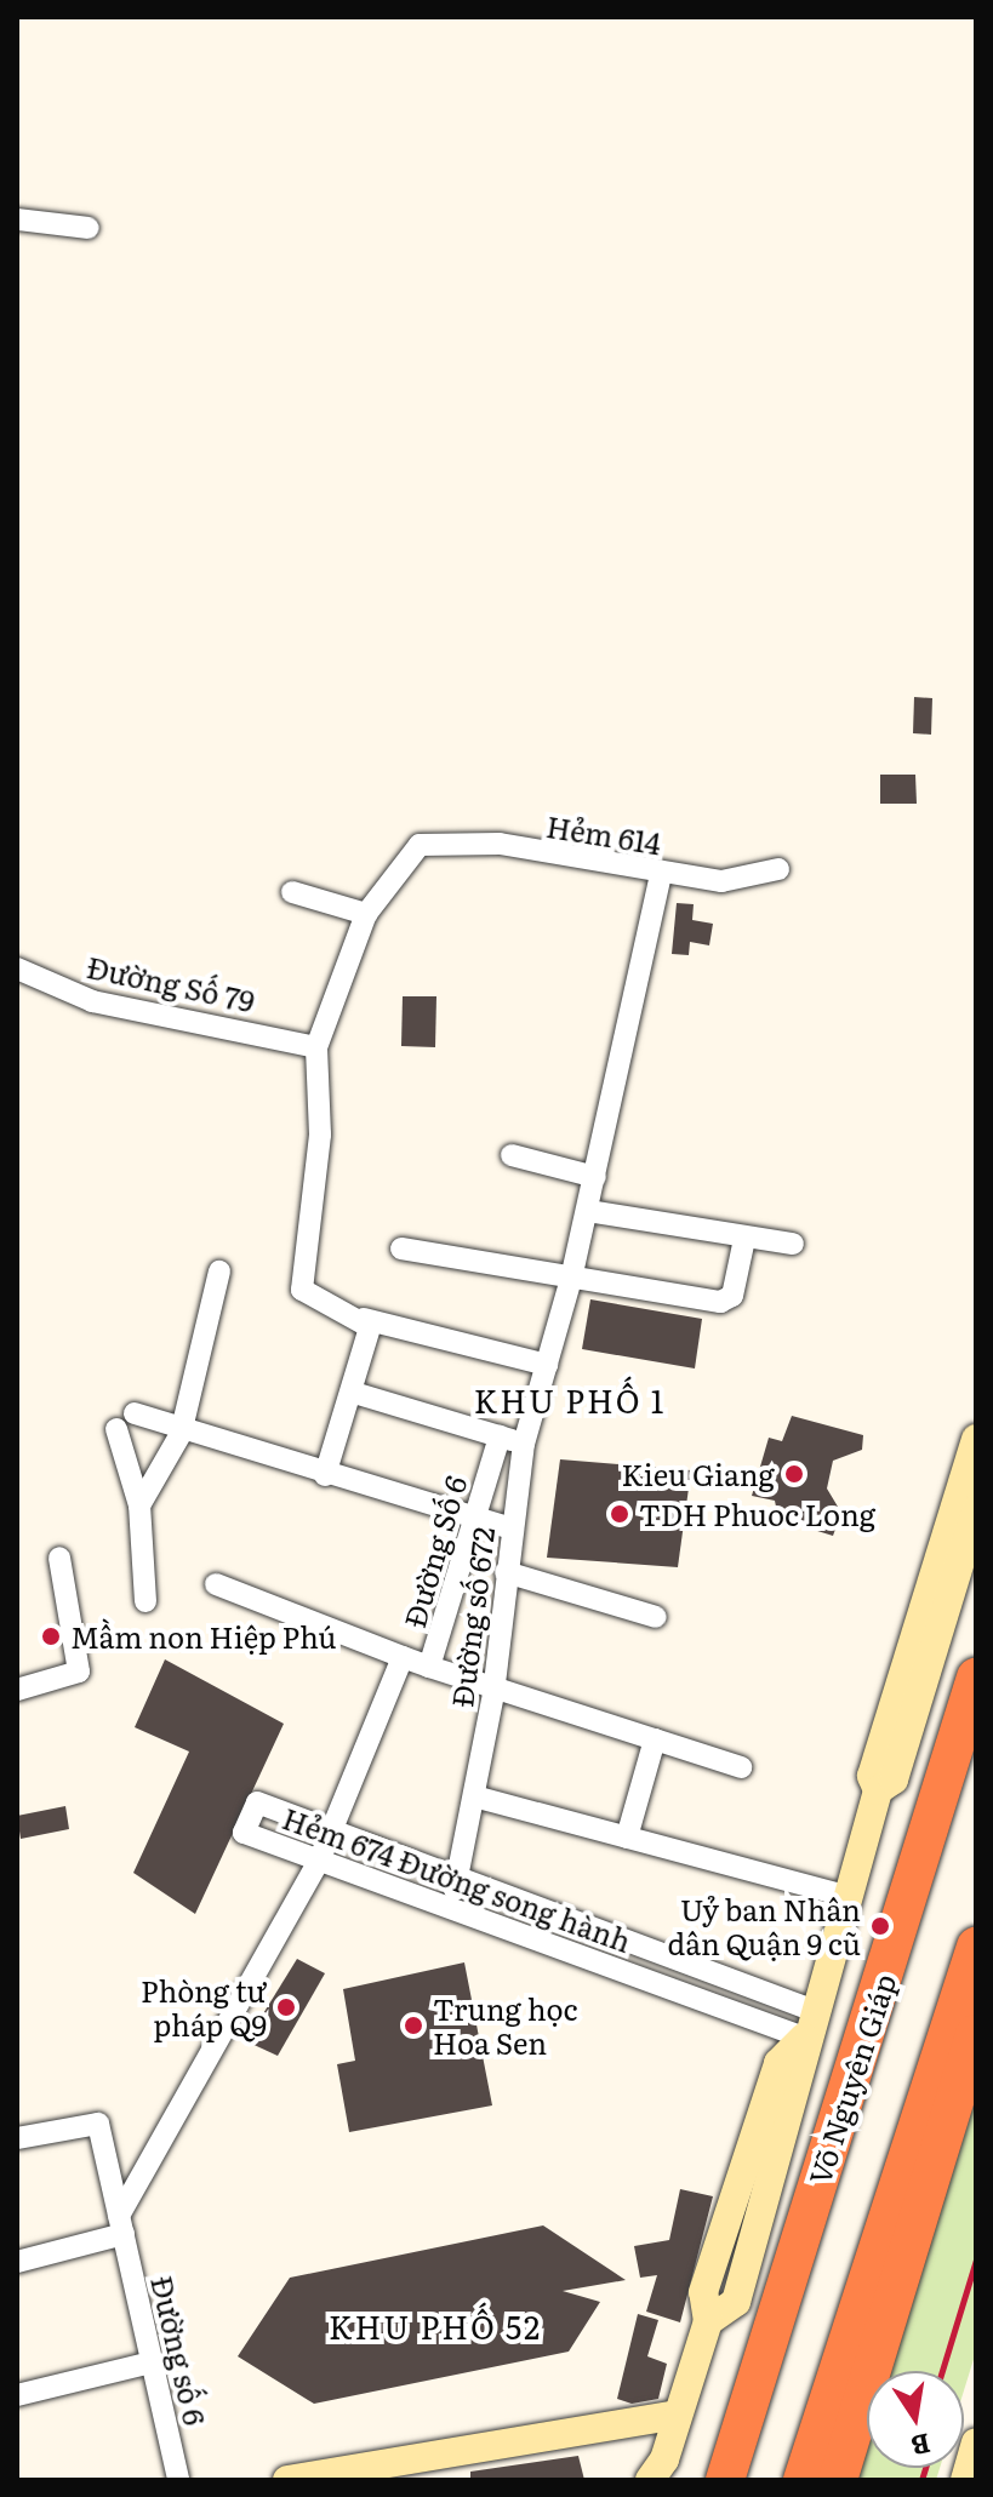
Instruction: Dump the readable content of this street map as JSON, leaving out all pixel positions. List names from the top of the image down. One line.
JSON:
{"streets":{"highway":["Võ Nguyên Giáp"],"street":["Hẻm 614","Đường Số 79","Đường Số 6","Đường số 672","Hẻm 674 Đường song hành","Đường số 6"]},"crossings":[["Hẻm 614","Đường số 672"],["Đường Số 6","Hẻm 674 Đường song hành"],["Đường Số 6","Đường số 6"],["Đường số 672","Hẻm 674 Đường song hành"]],"districts":["KHU PHỐ 1","KHU PHỐ 52"],"places":["Kieu Giang","TDH Phuoc Long","Mầm non Hiệp Phú","Uỷ ban Nhân dân Quận 9 cũ","Phòng tư pháp Q9","Trung học Hoa Sen"],"north":"bottom"}
